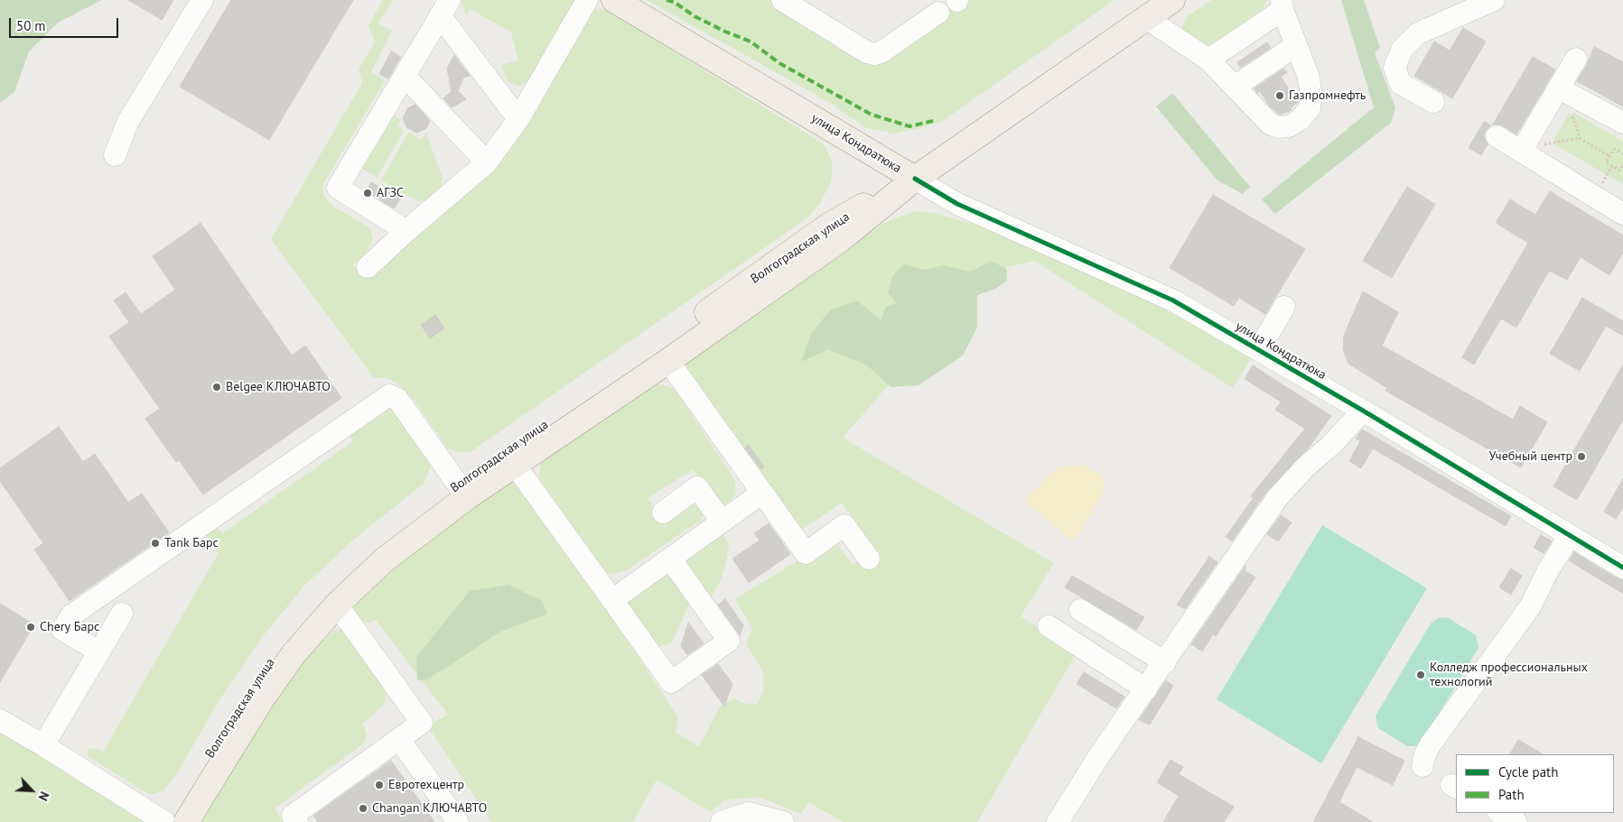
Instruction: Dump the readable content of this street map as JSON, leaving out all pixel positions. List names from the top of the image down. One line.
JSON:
{"streets":{"main road":["улица Кондратюка","Волгоградская улица"]},"crossings":[["улица Кондратюка","Волгоградская улица"]],"places":["Газпромнефть","АГЗС","Belgee КЛЮЧАВТО","Учебный центр","Tank Барс","Chery Барс","Колледж профессиональных технологий","Евротехцентр","Changan КЛЮЧАВТО"],"legend":["Cycle path","Path"],"scale_bar":"50 m","north":"bottom right"}
